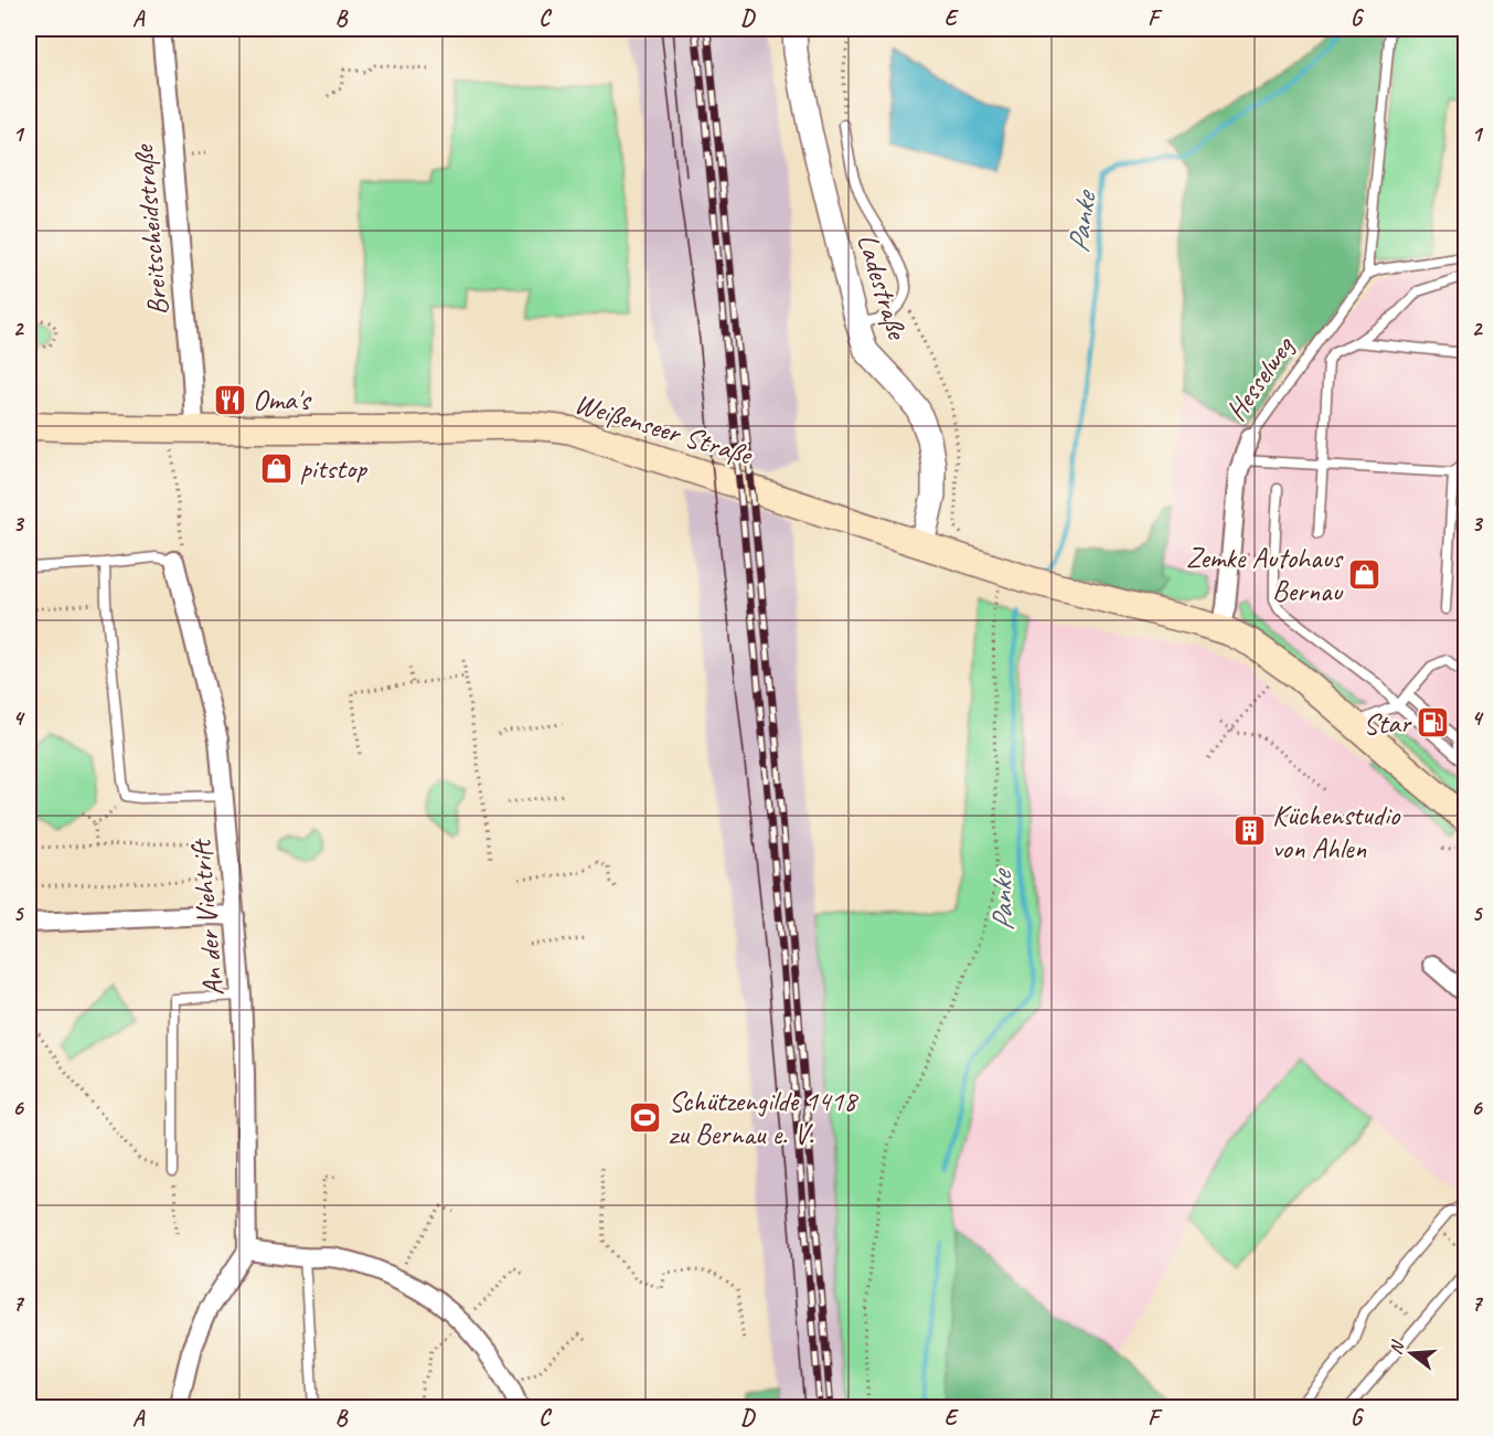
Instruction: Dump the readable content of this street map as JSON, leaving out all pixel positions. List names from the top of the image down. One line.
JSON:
{"streets":{"main road":["Weißenseer Straße"],"street":["Breitscheidstraße","Ladestraße","Hesselweg","An der Viehtrift"]},"crossings":[["Breitscheidstraße","Weißenseer Straße"],["Ladestraße","Weißenseer Straße"],["Hesselweg","Weißenseer Straße"]],"water":["Panke"],"places":{"restaurant":["Oma's"],"shop":["pitstop","Zemke Autohaus Bernau"],"fuel station":["Star"],"building":["Küchenstudio von Ahlen"],"sports":["Schützengilde 1418 zu Bernau e. V."]},"north":"left","grid":{"columns":["A","B","C","D","E","F","G"],"rows":["1","2","3","4","5","6","7"]}}
